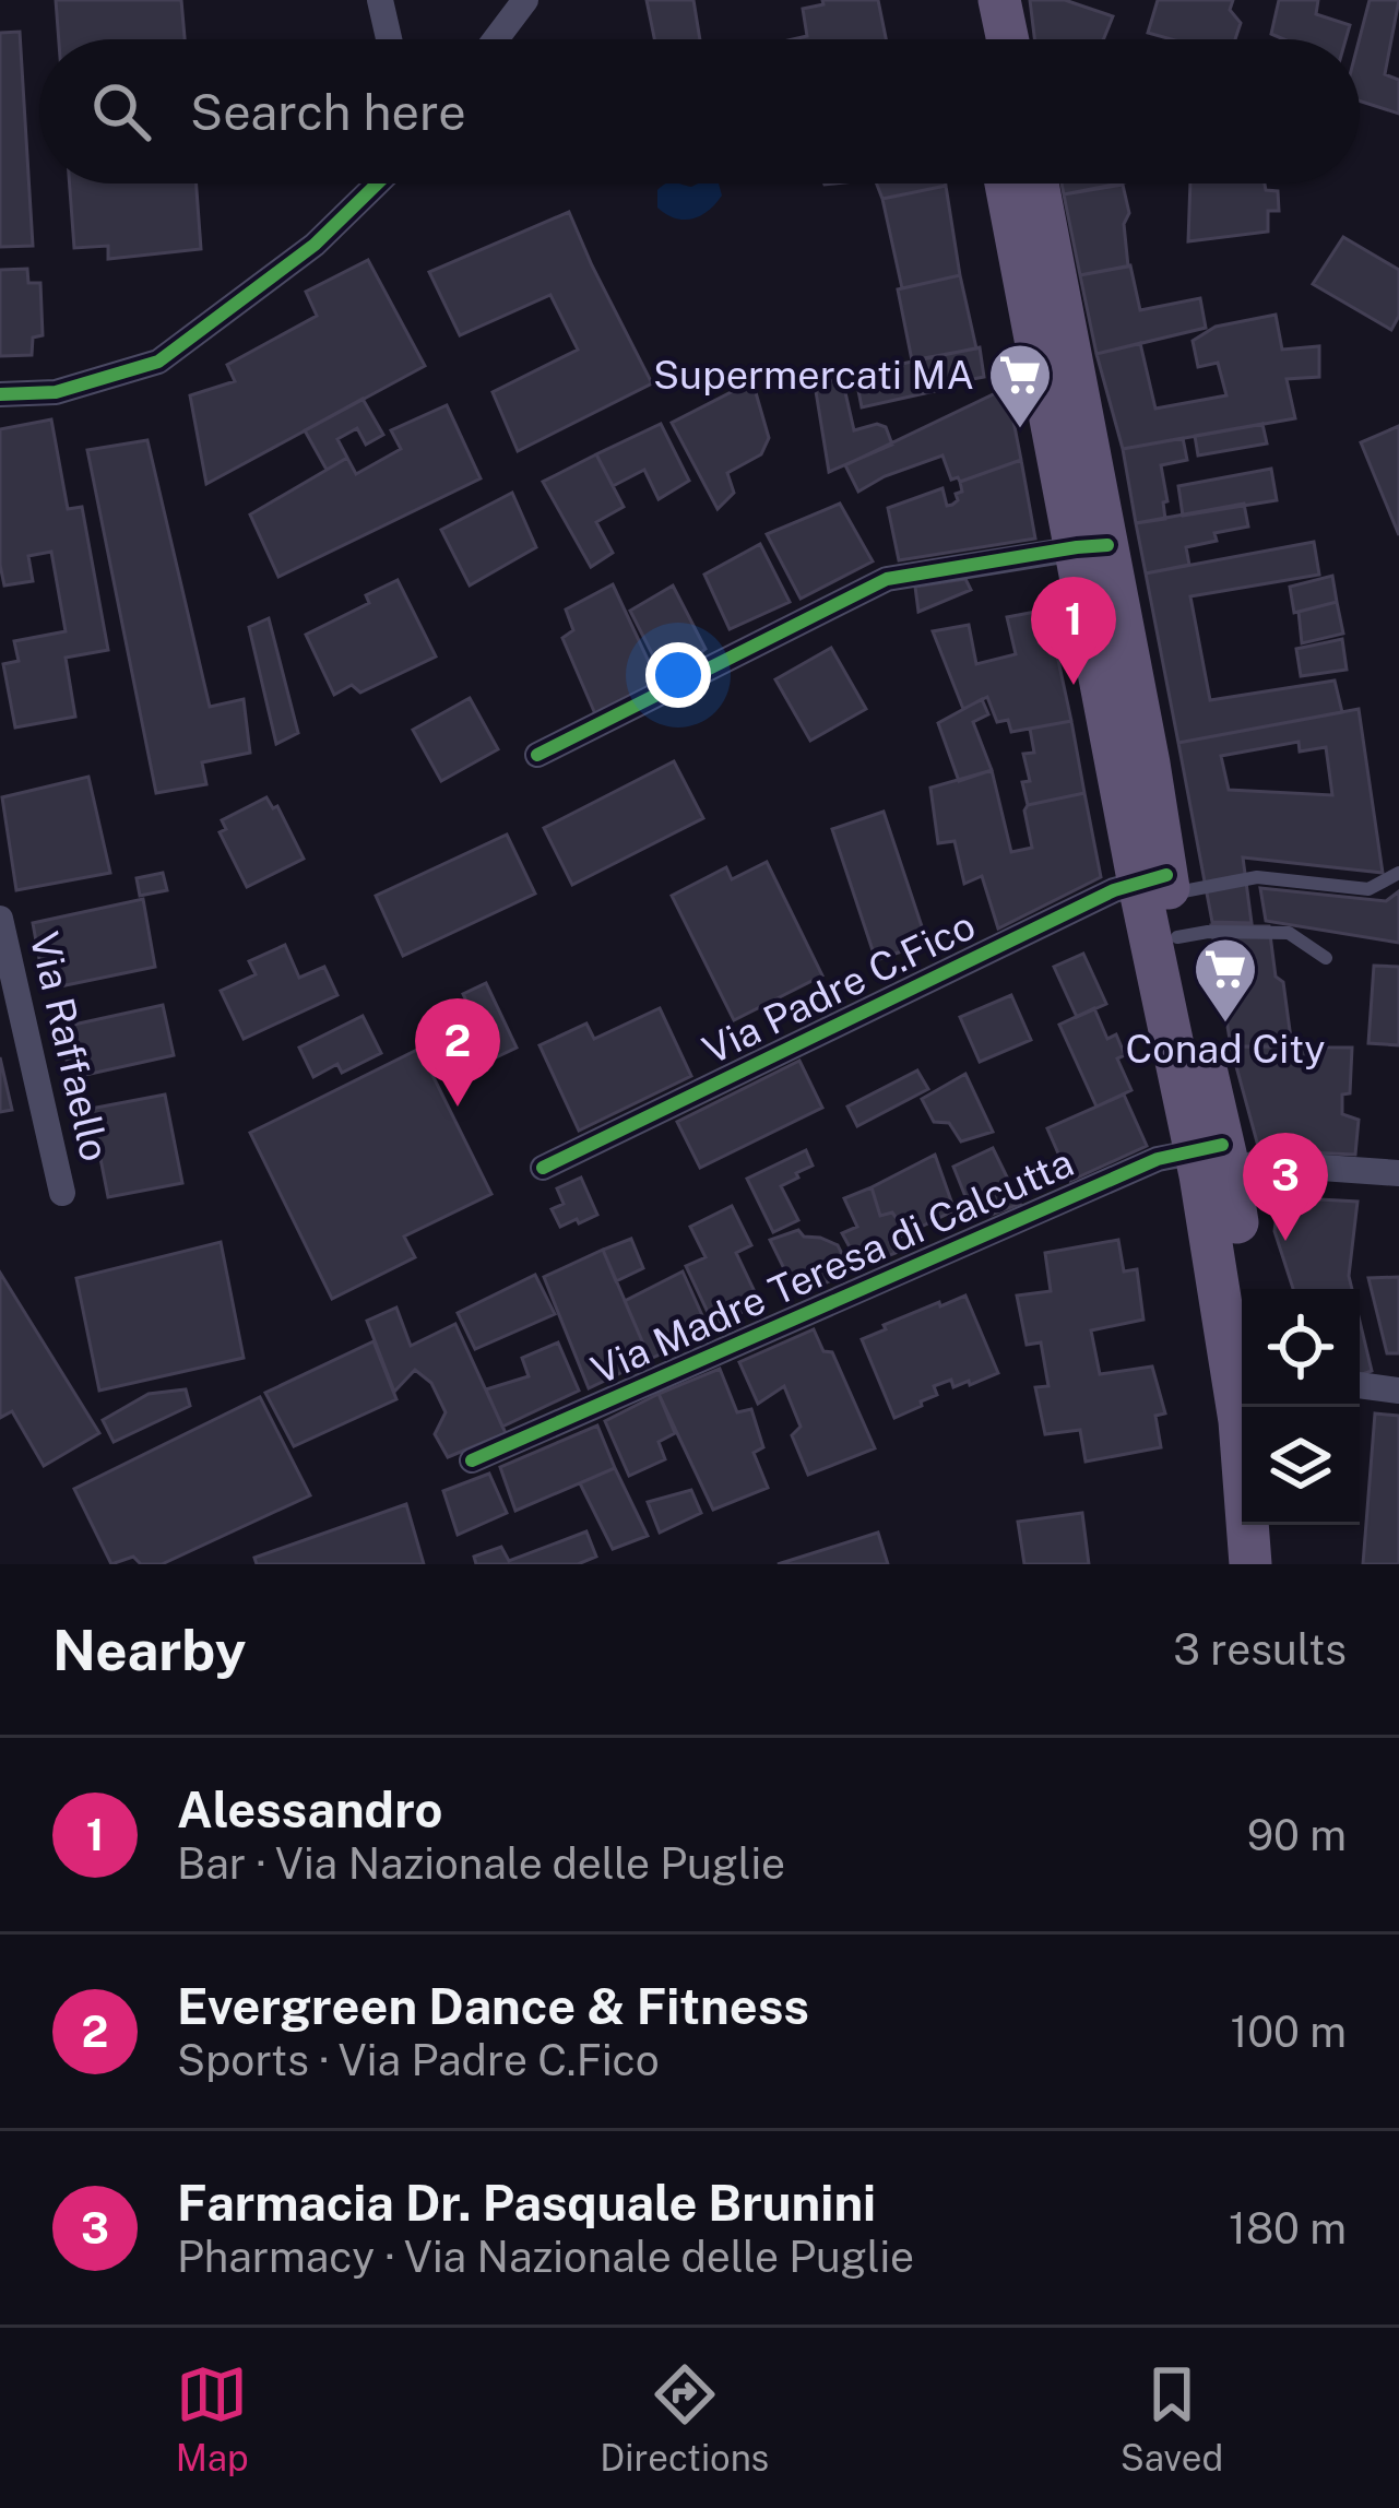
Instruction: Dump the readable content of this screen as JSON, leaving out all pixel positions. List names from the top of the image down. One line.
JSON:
{"streets":{"street":["Via Padre C.Fico","Via Raffaello","Via Madre Teresa di Calcutta"]},"places":{"supermarket":["Supermercati MA","Conad City"]},"page":{"search":"Search here","pins":["1","2","3"],"heading":["Nearby","3 results"],"list":[{"mark":"1","name":"Alessandro","note":"Bar · Via Nazionale delle Puglie","value":"90 m"},{"mark":"2","name":"Evergreen Dance & Fitness","note":"Sports · Via Padre C.Fico","value":"100 m"},{"mark":"3","name":"Farmacia Dr. Pasquale Brunini","note":"Pharmacy · Via Nazionale delle Puglie","value":"180 m"}],"nav":["Map","Directions","Saved"]}}
